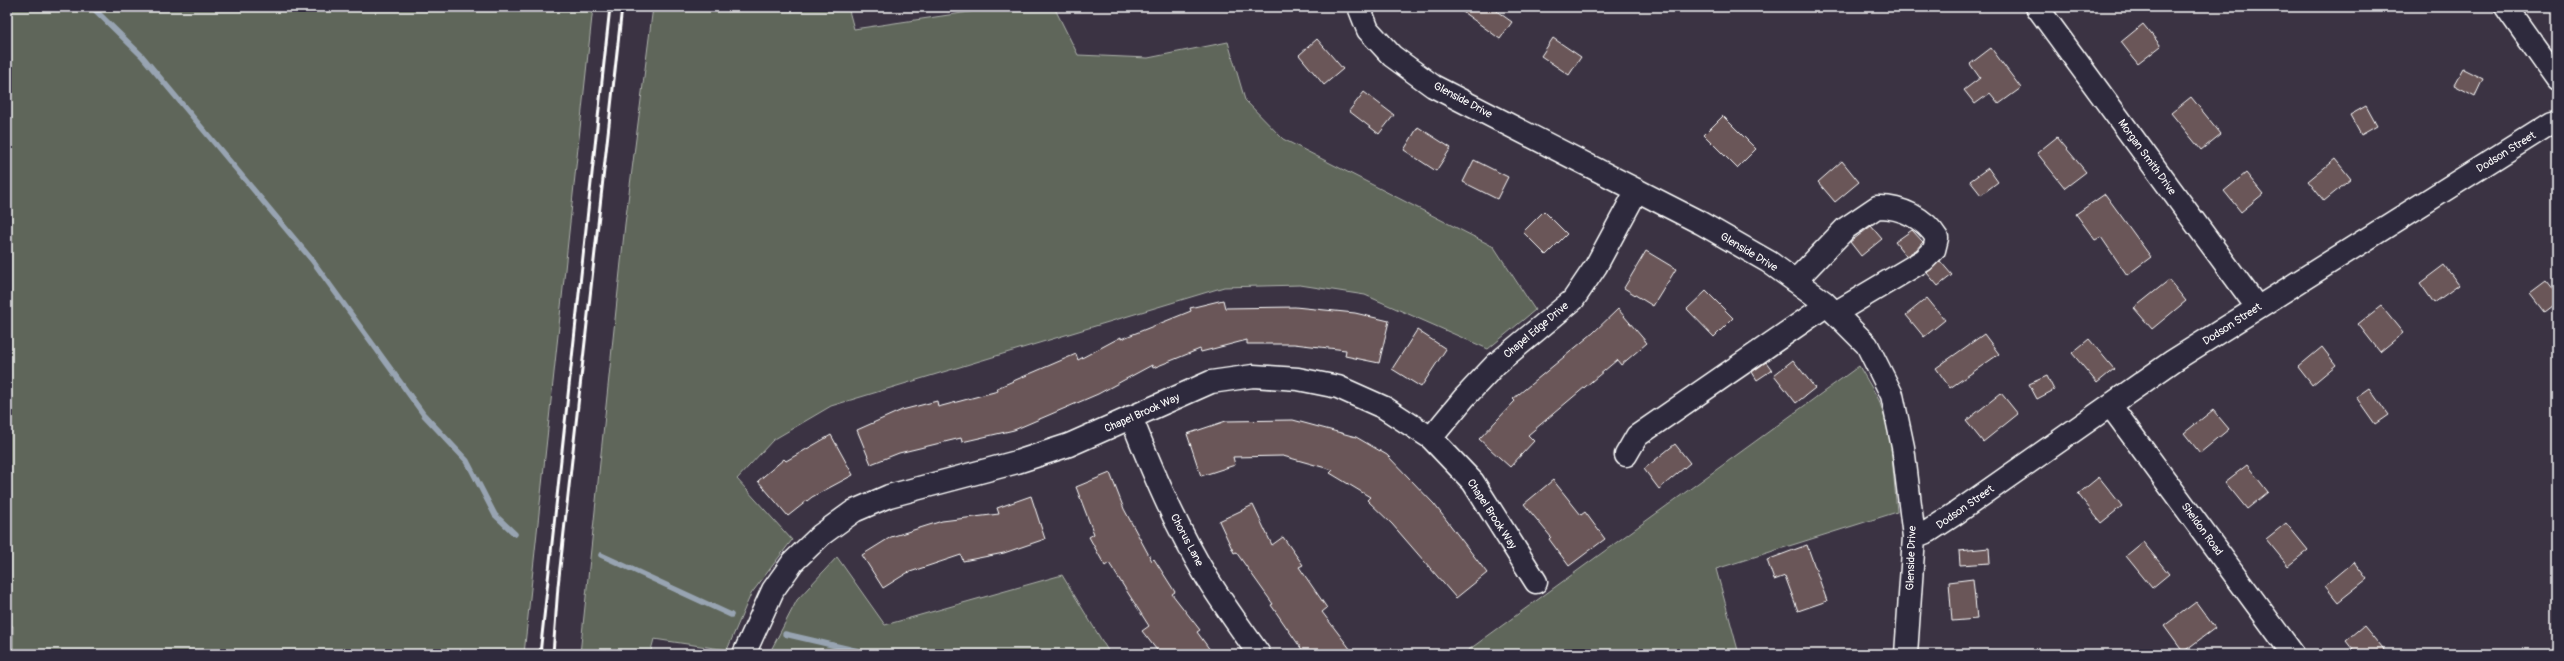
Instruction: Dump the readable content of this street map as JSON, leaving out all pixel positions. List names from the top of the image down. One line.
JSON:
{"streets":{"street":["Glenside Drive","Dodson Street","Morgan Smith Drive","Chapel Edge Drive","Chapel Brook Way","Sheldon Road","Chorus Lane"]},"crossings":[["Glenside Drive","Dodson Street"],["Glenside Drive","Chapel Edge Drive"],["Dodson Street","Morgan Smith Drive"],["Dodson Street","Sheldon Road"],["Chapel Edge Drive","Chapel Brook Way"],["Chapel Brook Way","Chorus Lane"]]}
